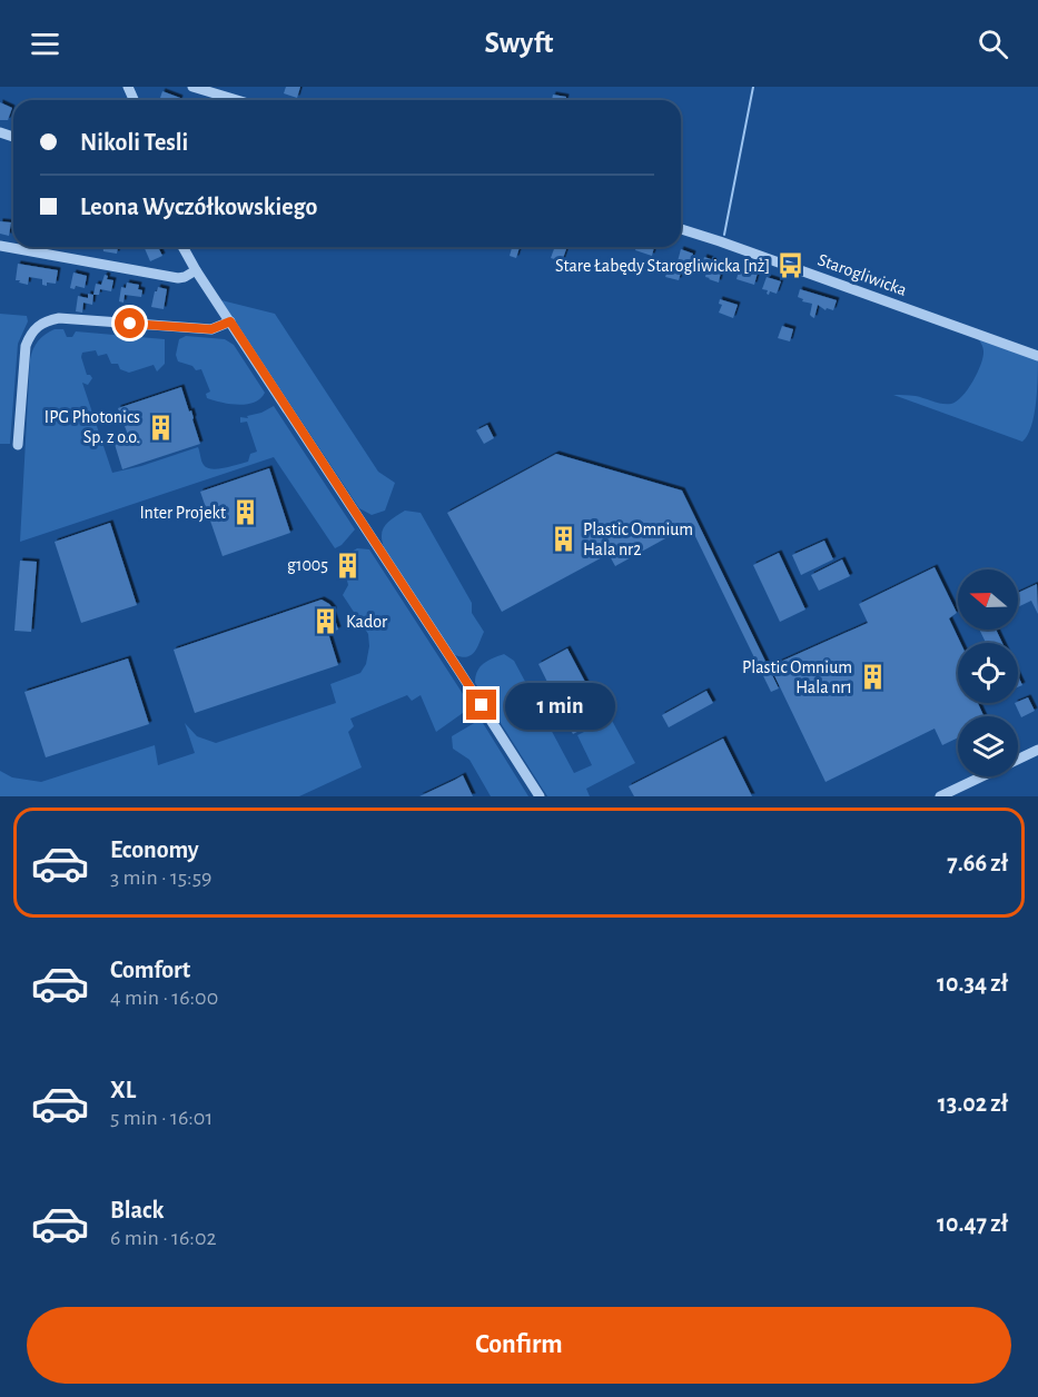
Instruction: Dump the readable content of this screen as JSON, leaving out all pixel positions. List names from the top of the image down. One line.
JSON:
{"streets":{"street":["Starogliwicka"]},"places":{"bus stop":["Stare Łabędy Starogliwicka [nż]"],"building":["IPG Photonics Sp. z o.o.","Inter Projekt","Plastic Omnium Hala nr2","g1005","Kador","Plastic Omnium Hala nr1"]},"north":"left","page":{"header":"Swyft","banner":["Nikoli Tesli","Leona Wyczółkowskiego"],"bubble":"1 min","list":[{"name":"Economy","note":"3 min · 15:59","value":"7.66 zł"},{"name":"Comfort","note":"4 min · 16:00","value":"10.34 zł"},{"name":"XL","note":"5 min · 16:01","value":"13.02 zł"},{"name":"Black","note":"6 min · 16:02","value":"10.47 zł"}],"buttons":"Confirm"}}
